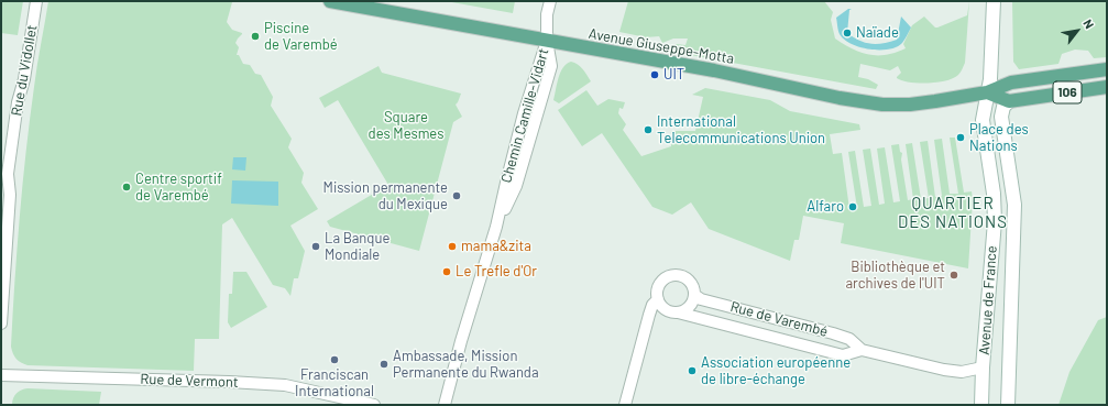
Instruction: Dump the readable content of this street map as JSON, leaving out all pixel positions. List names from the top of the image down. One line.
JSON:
{"streets":{"main road":["Avenue Giuseppe-Motta","106","Avenue de France"],"street":["Rue du Vidollet","Chemin Camille-Vidart","Rue de Varembé","Rue de Vermont"]},"crossings":[["Avenue Giuseppe-Motta","106"],["Avenue Giuseppe-Motta","Chemin Camille-Vidart"],["Avenue Giuseppe-Motta","Avenue de France"],["106","Avenue de France"],["Avenue de France","Rue de Varembé"]],"districts":["QUARTIER DES NATIONS"],"parks":["Square des Mesmes"],"places":["Naïade","Piscine de Varembé","UIT","International Telecommunications Union","Place des Nations","Centre sportif de Varembé","Mission permanente du Mexique","Alfaro","La Banque Mondiale","mama&zita","Le Trefle d'Or","Bibliothèque et archives de l'UIT","Franciscan International","Ambassade, Mission Permanente du Rwanda","Association européenne de libre-échange"],"north":"top right"}
